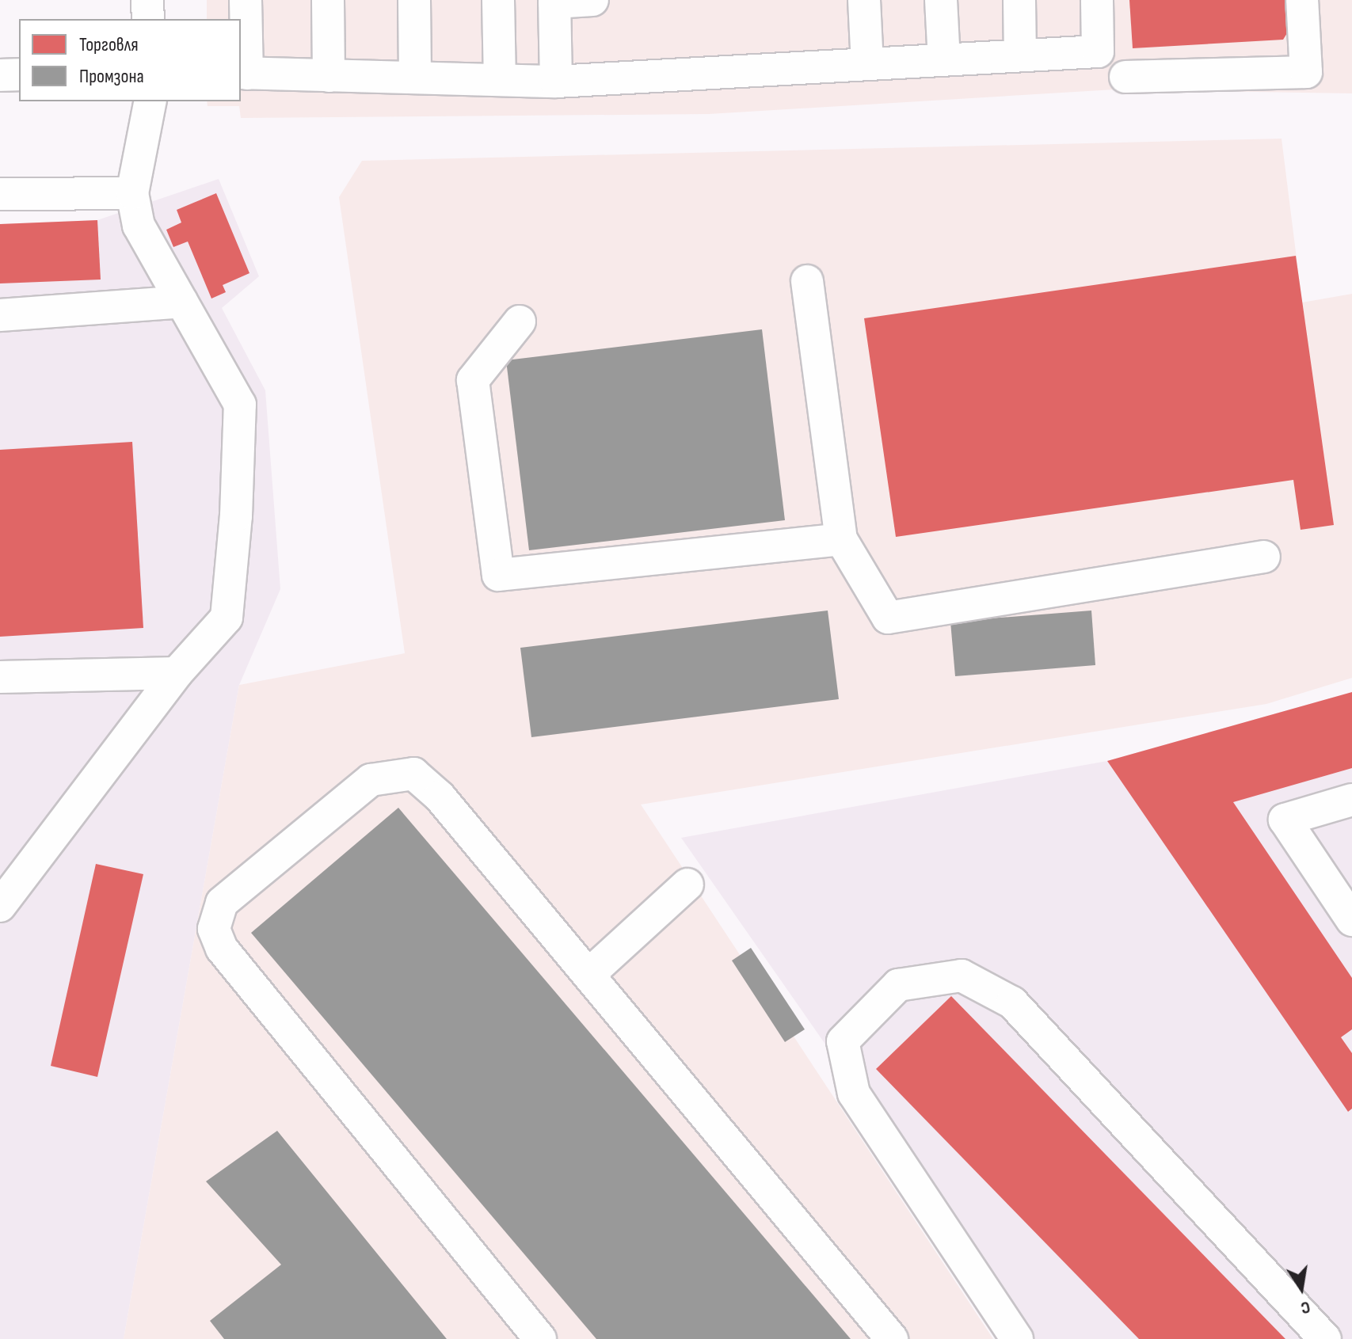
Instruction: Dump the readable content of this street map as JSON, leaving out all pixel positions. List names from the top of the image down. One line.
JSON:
{"legend":["Торговля","Промзона"],"north":"bottom"}
